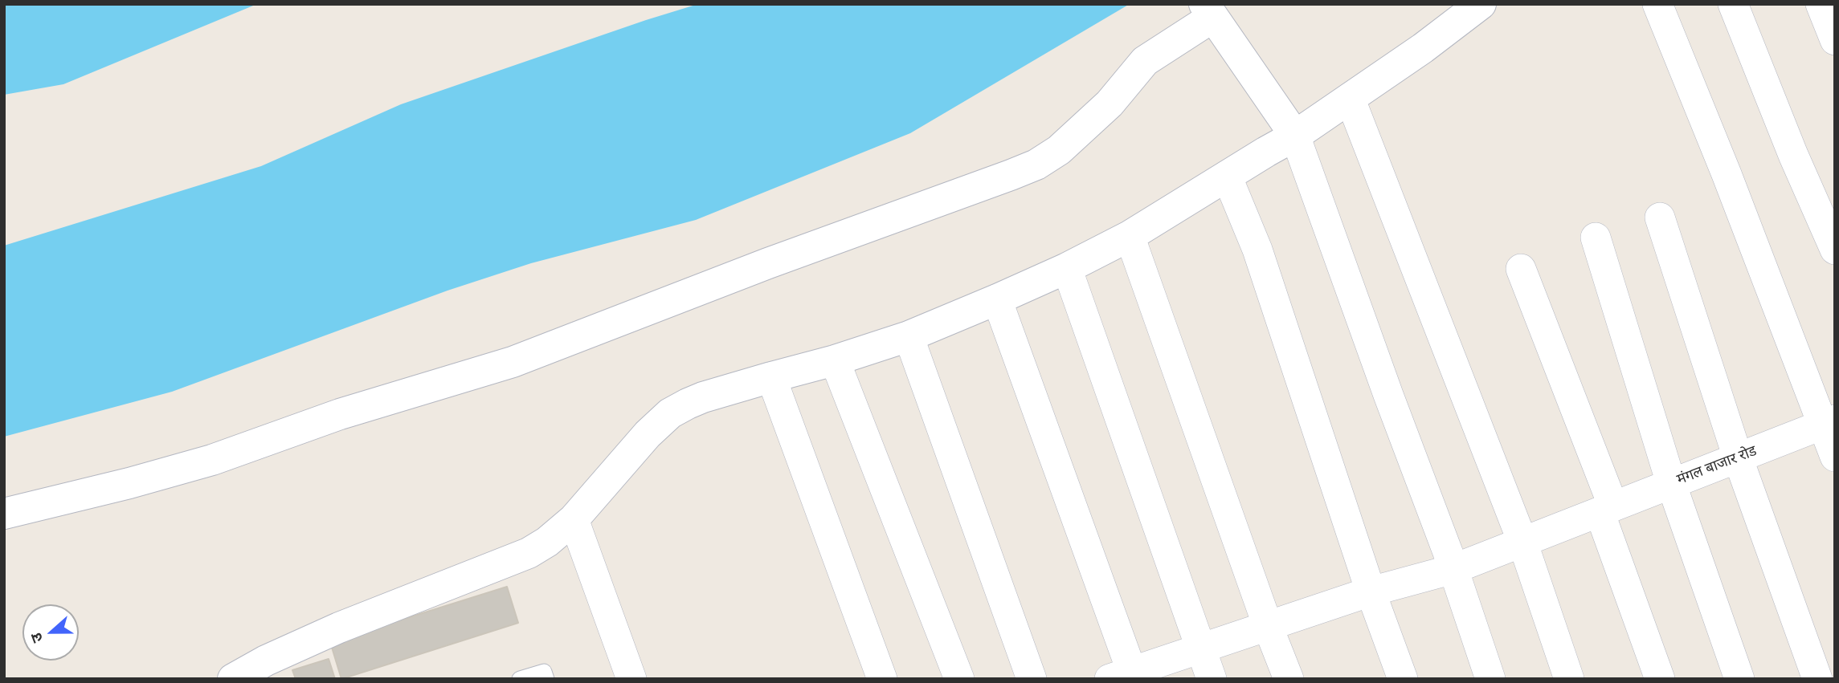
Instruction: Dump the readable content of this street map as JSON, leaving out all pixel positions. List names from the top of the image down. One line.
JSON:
{"streets":{"street":["मंगल बाजार रोड"]},"north":"left"}
